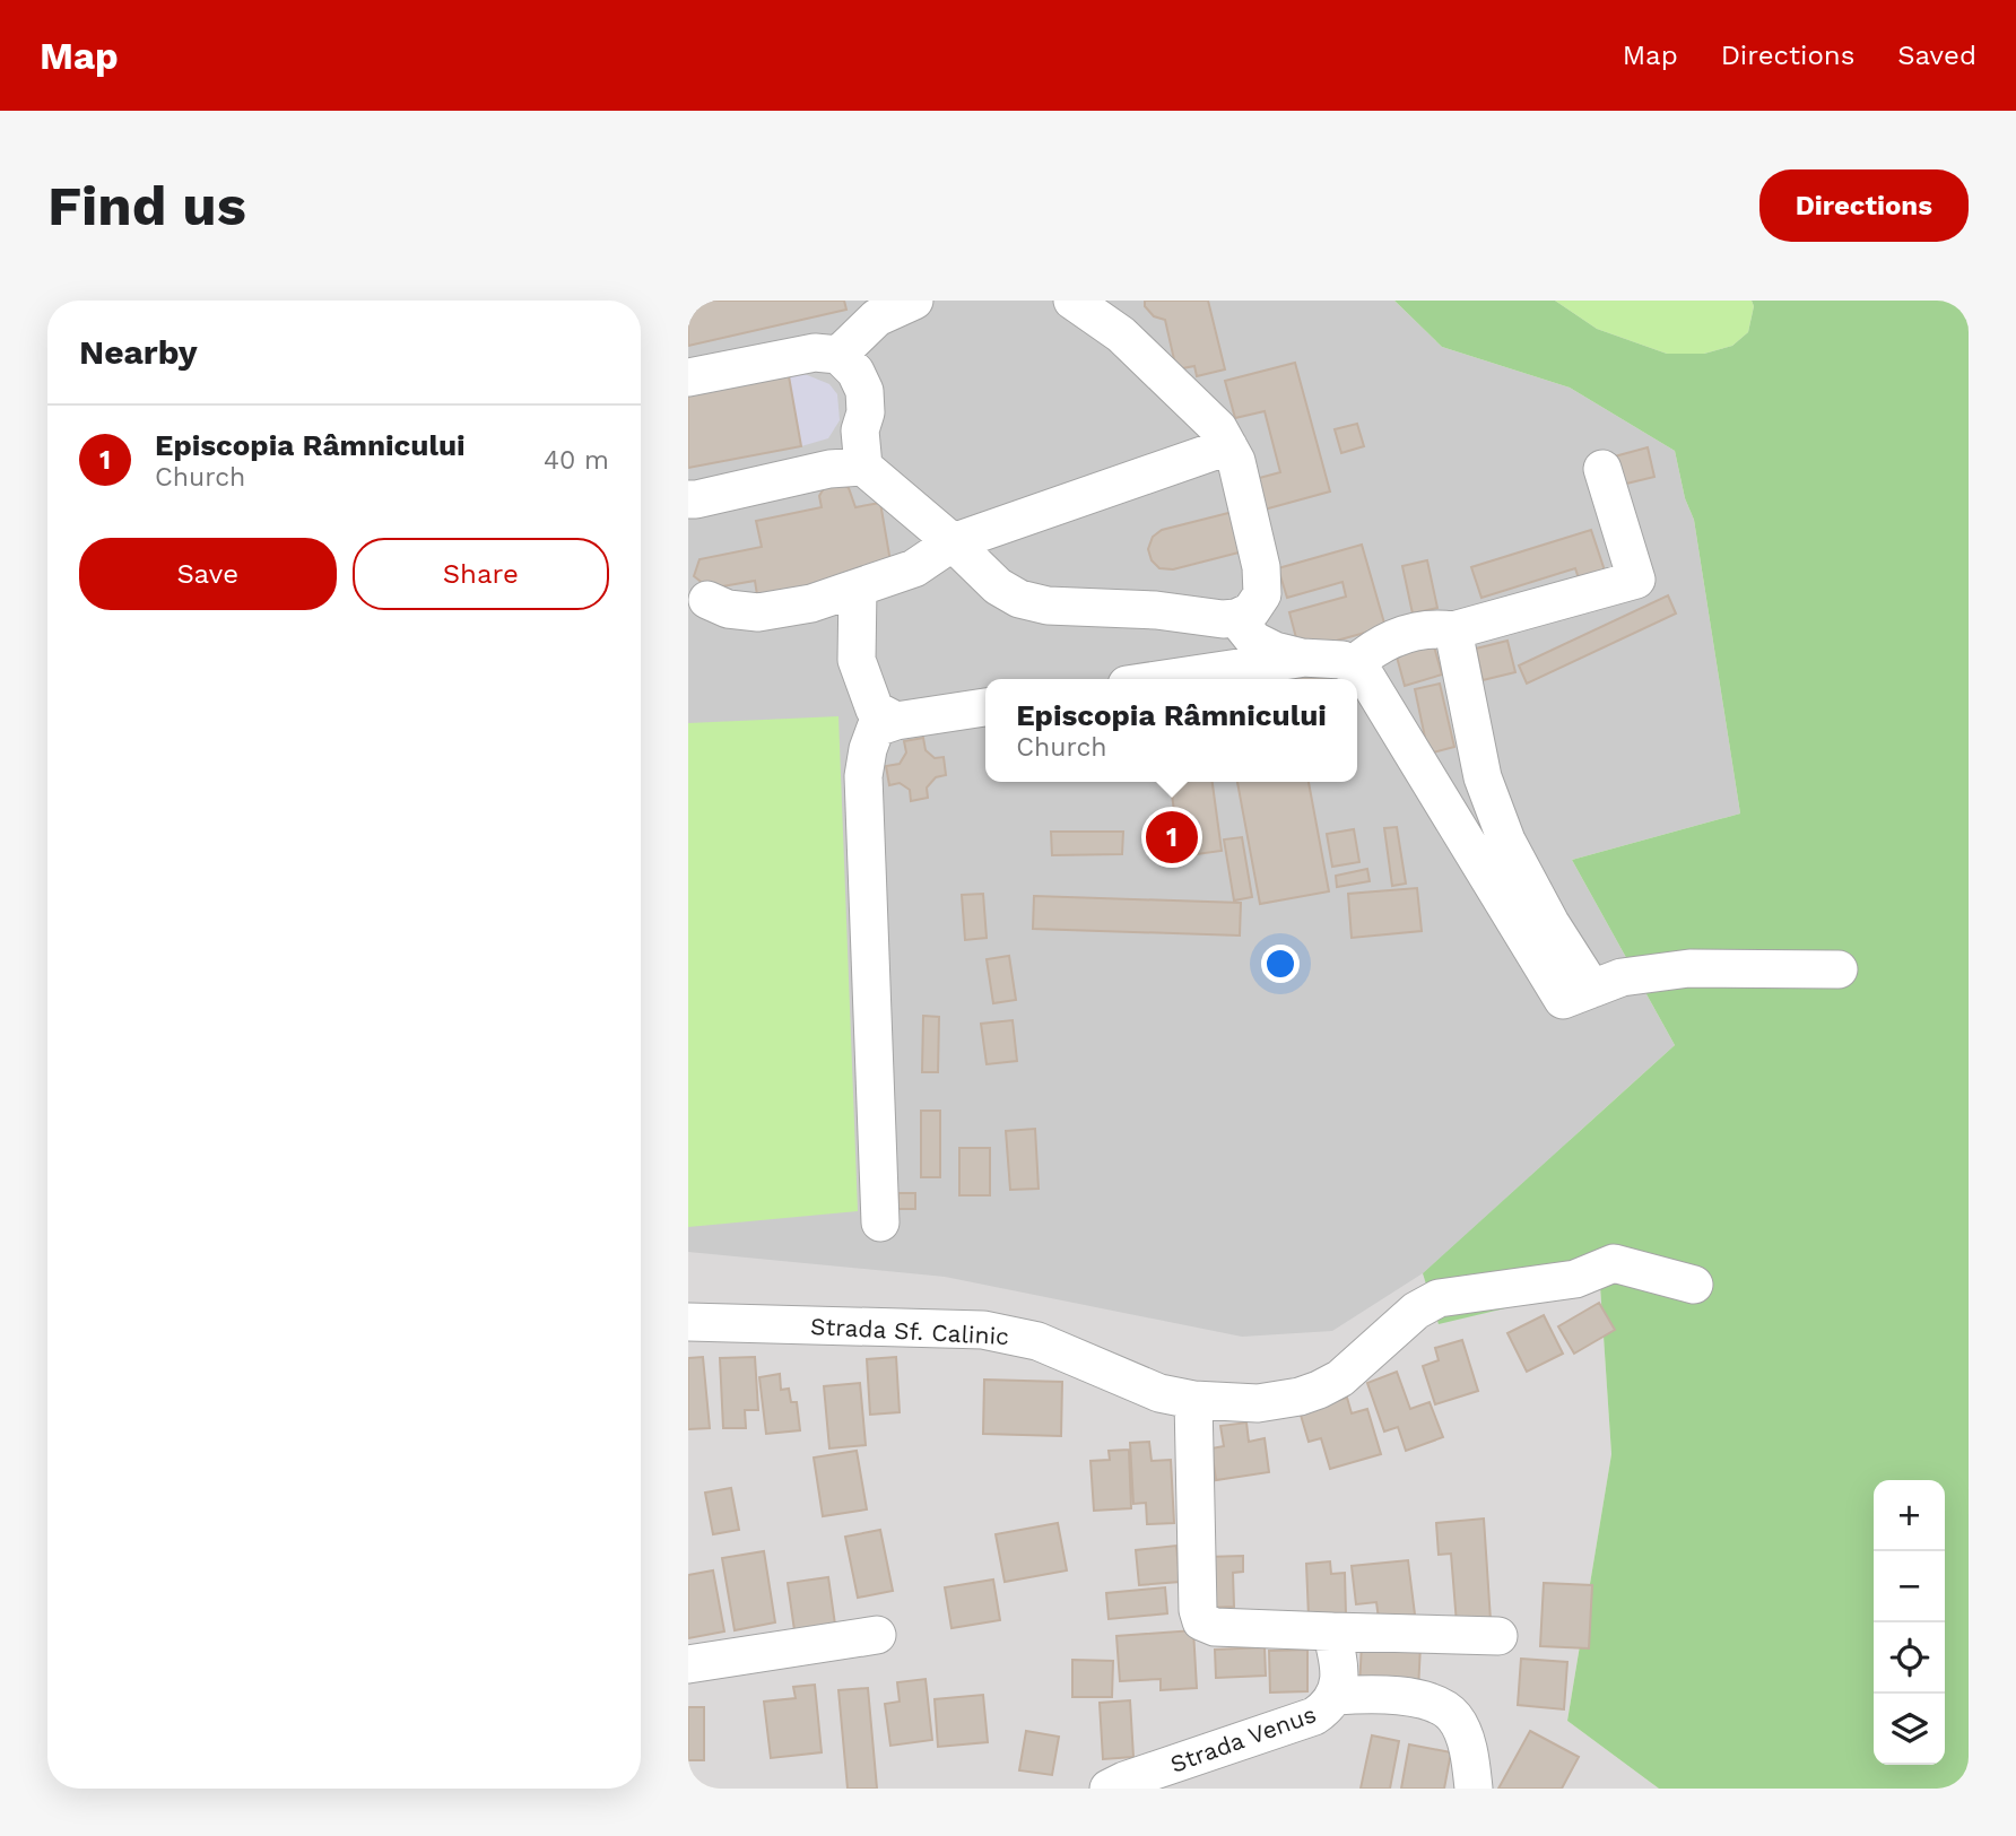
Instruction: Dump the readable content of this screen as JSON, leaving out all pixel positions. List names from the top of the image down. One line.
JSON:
{"streets":{"street":["Strada Sf. Calinic","Strada Venus"]},"page":{"header":"Map","nav":["Map","Directions","Saved"],"buttons":["Directions",["Save","Share"]],"title":"Find us","heading":"Nearby","list":[{"mark":"1","name":"Episcopia Râmnicului","note":"Church","value":"40 m"}],"popup":["Episcopia Râmnicului","Church"],"pins":"1","map_buttons":["+","−"]}}
